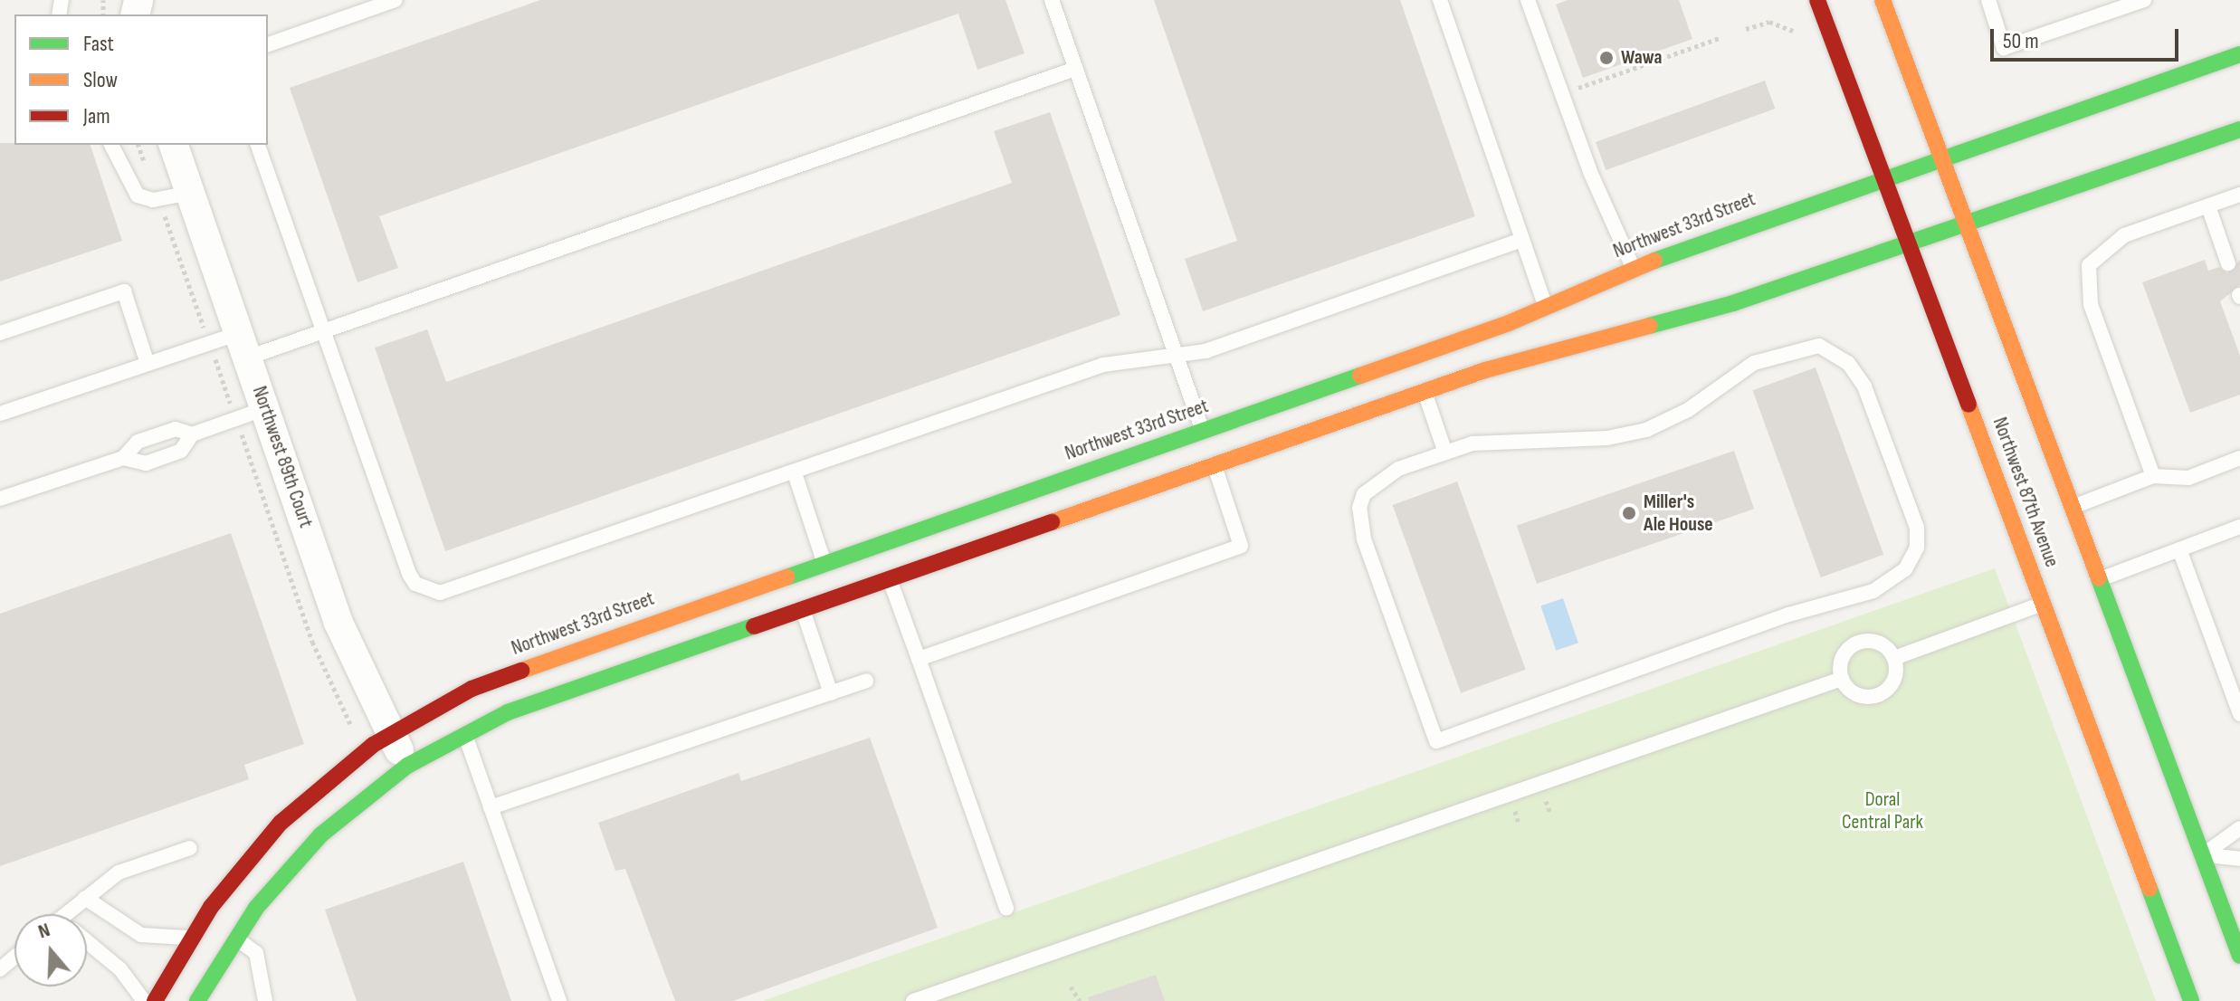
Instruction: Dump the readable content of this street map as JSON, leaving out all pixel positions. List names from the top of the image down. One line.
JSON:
{"streets":{"street":["Northwest 33rd Street","Northwest 89th Court","Northwest 87th Avenue"]},"crossings":[["Northwest 33rd Street","Northwest 89th Court"],["Northwest 33rd Street","Northwest 87th Avenue"]],"parks":["Doral Central Park"],"places":["Wawa","Miller's Ale House"],"legend":["Fast","Slow","Jam"],"scale_bar":"50 m","north":"top"}
